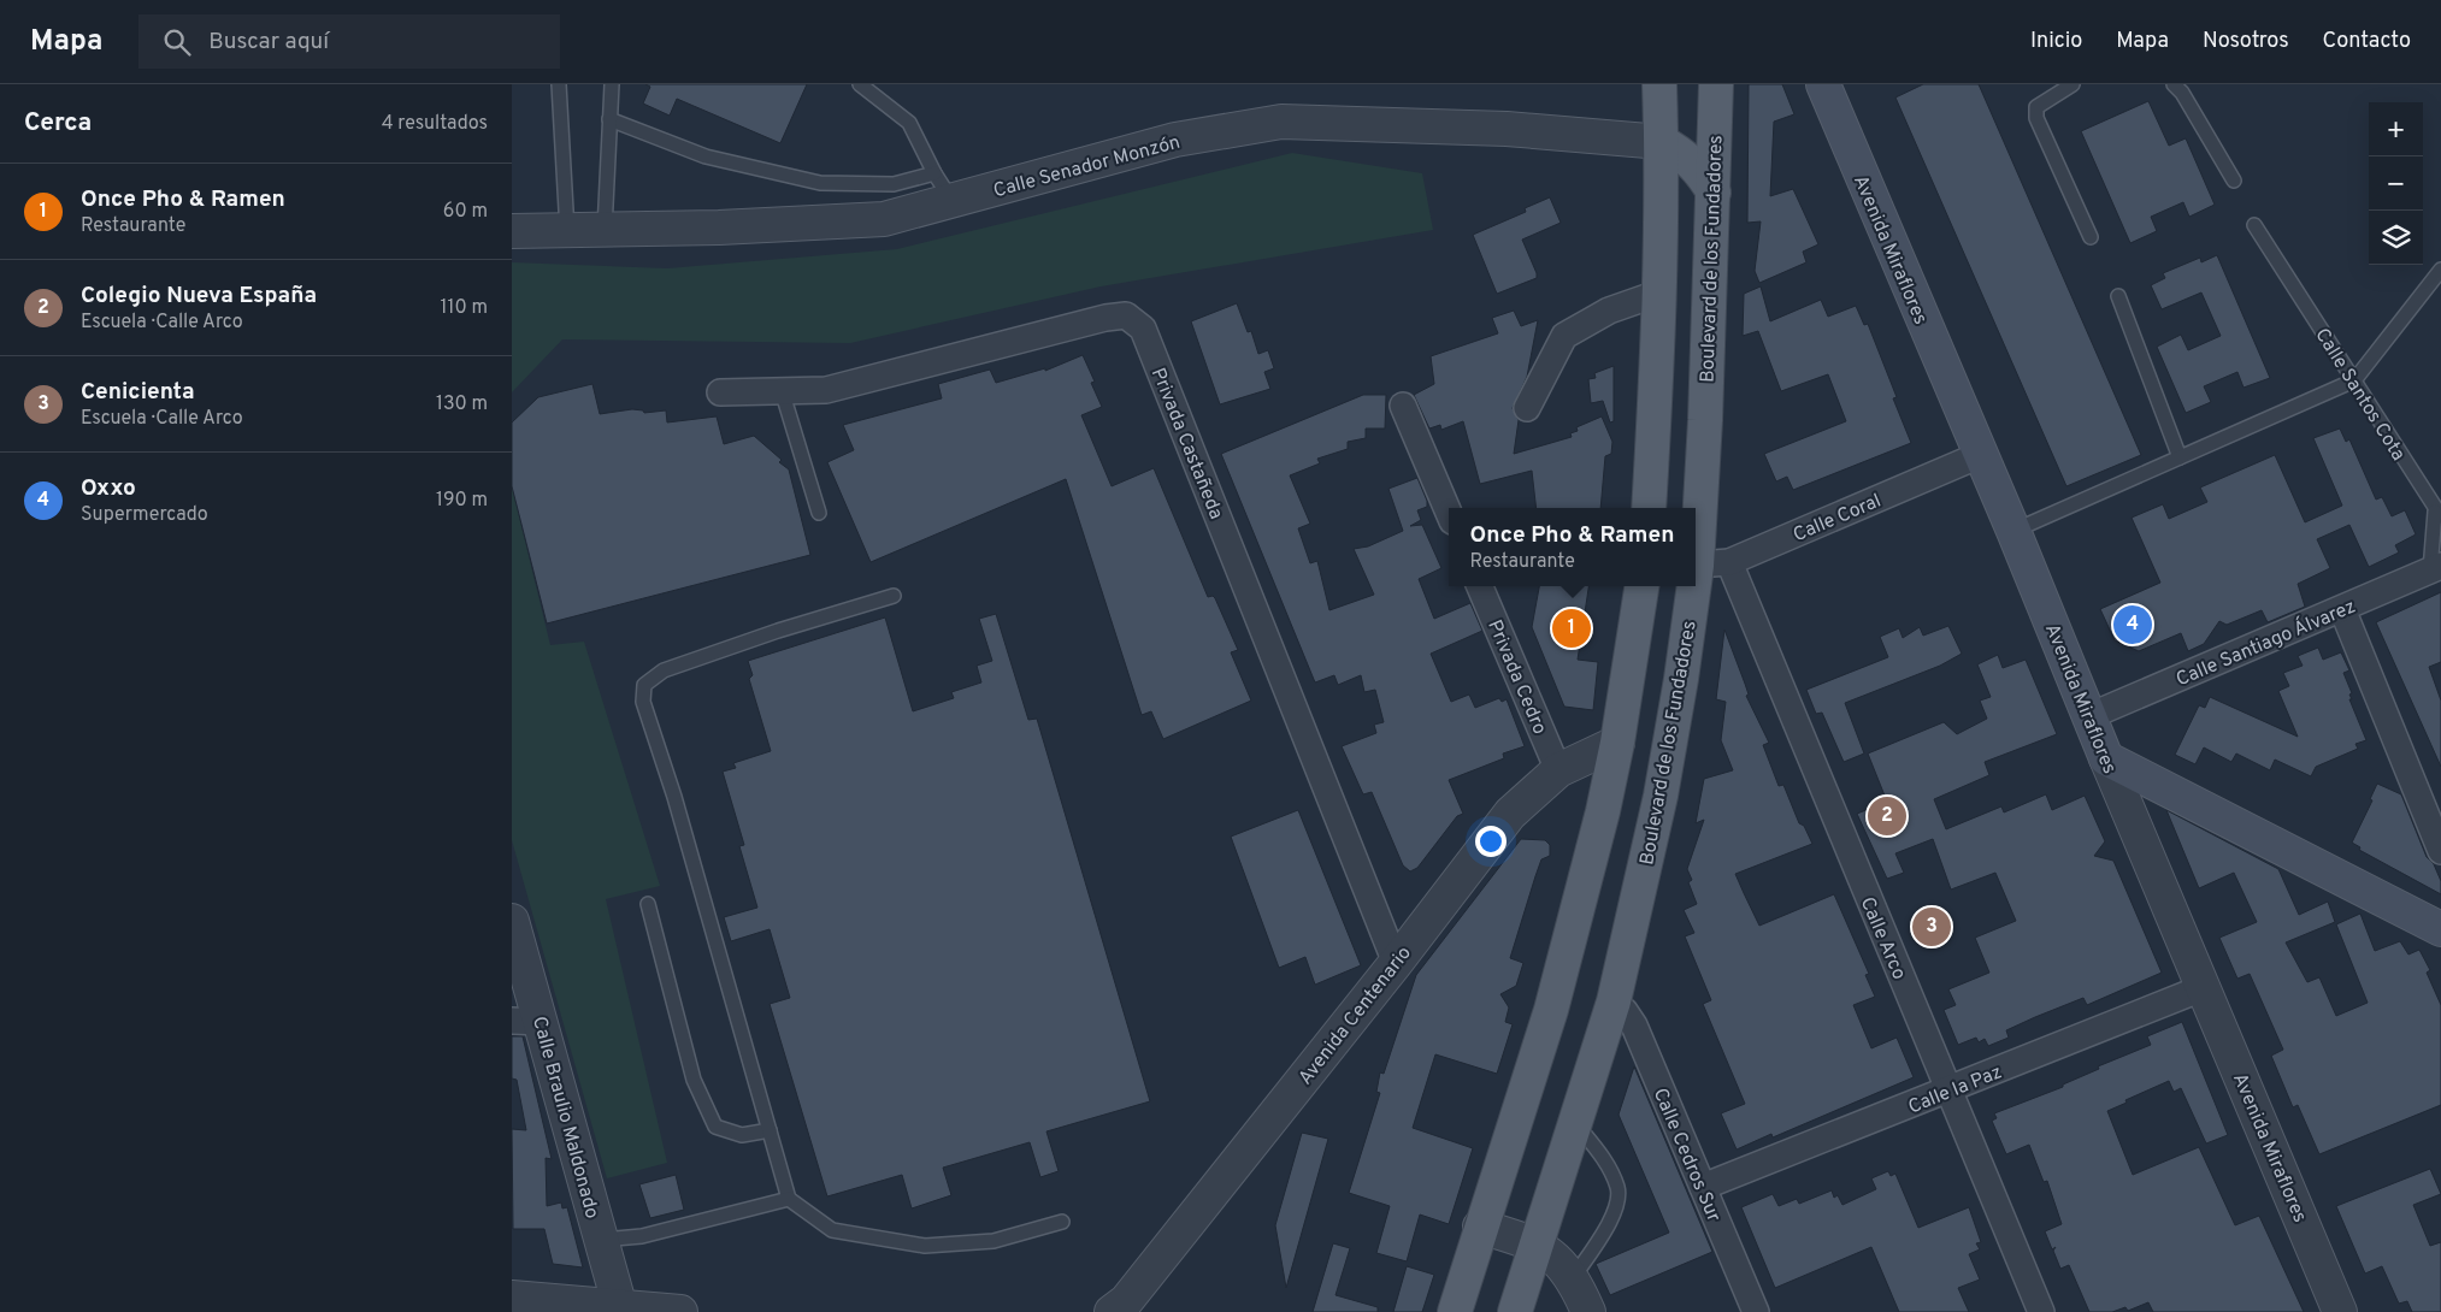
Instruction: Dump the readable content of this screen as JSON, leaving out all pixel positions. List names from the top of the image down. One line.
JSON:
{"streets":{"main road":["Avenida Miraflores","Boulevard de los Fundadores"],"street":["Calle Senador Monzón","Privada Castañeda","Calle Coral","Calle Santiago Álvarez","Privada Cedro","Calle Arco","Avenida Centenario","Calle la Paz","Calle Braulio Maldonado","Calle Cedros Sur"],"lane":["Calle Santos Cota"]},"crossings":[["Avenida Miraflores","Calle Coral"],["Avenida Miraflores","Calle Santiago Álvarez"],["Avenida Miraflores","Calle la Paz"],["Boulevard de los Fundadores","Calle Cedros Sur"],["Calle Santos Cota","Calle Santiago Álvarez"],["Privada Castañeda","Avenida Centenario"],["Calle Coral","Calle Arco"],["Privada Cedro","Avenida Centenario"],["Calle Arco","Calle la Paz"],["Calle la Paz","Calle Cedros Sur"]],"page":{"header":"Mapa","search":"Buscar aquí","nav":["Inicio","Mapa","Nosotros","Contacto"],"heading":["Cerca","4 resultados"],"map_buttons":["+","−"],"list":[{"mark":"1","name":"Once Pho & Ramen","note":"Restaurante","value":"60 m"},{"mark":"2","name":"Colegio Nueva España","note":"Escuela · Calle Arco","value":"110 m"},{"mark":"3","name":"Cenicienta","note":"Escuela · Calle Arco","value":"130 m"},{"mark":"4","name":"Oxxo","note":"Supermercado","value":"190 m"}],"popup":["Once Pho & Ramen","Restaurante"],"pins":["4","1","2","3"]}}
